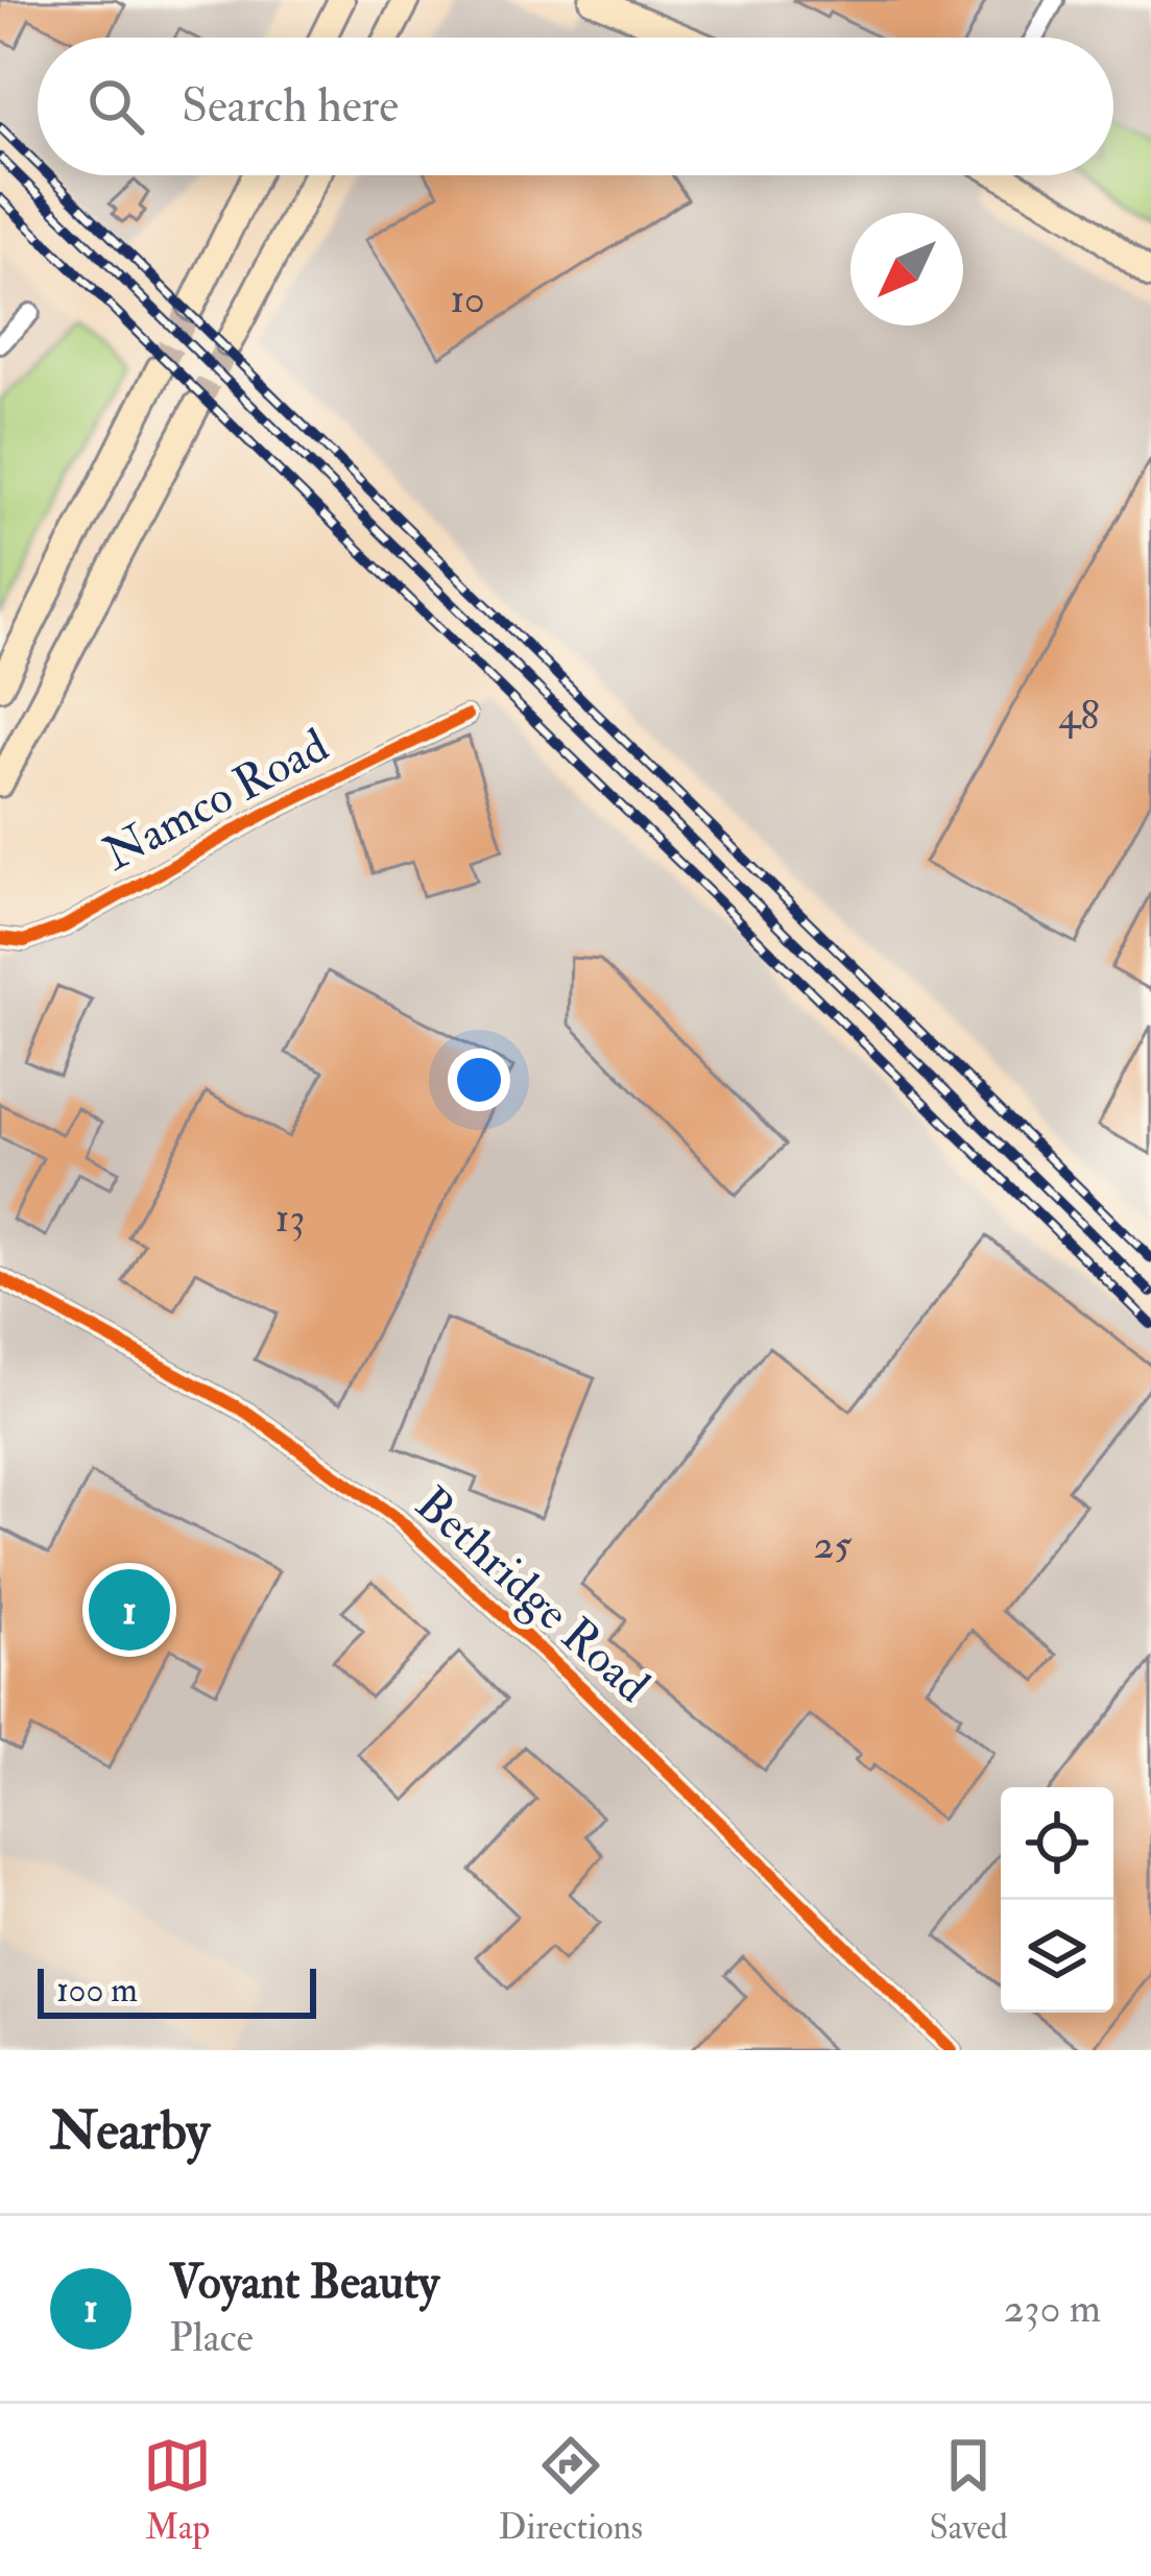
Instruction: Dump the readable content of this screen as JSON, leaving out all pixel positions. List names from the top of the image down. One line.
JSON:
{"streets":{"street":["Namco Road","Bethridge Road"]},"house_numbers":["10","48","13","25"],"scale_bar":"100 m","north":"bottom left","page":{"search":"Search here","pins":"1","scale":"100 m","heading":"Nearby","list":[{"mark":"1","name":"Voyant Beauty","note":"Place","value":"230 m"}],"nav":["Map","Directions","Saved"]}}
